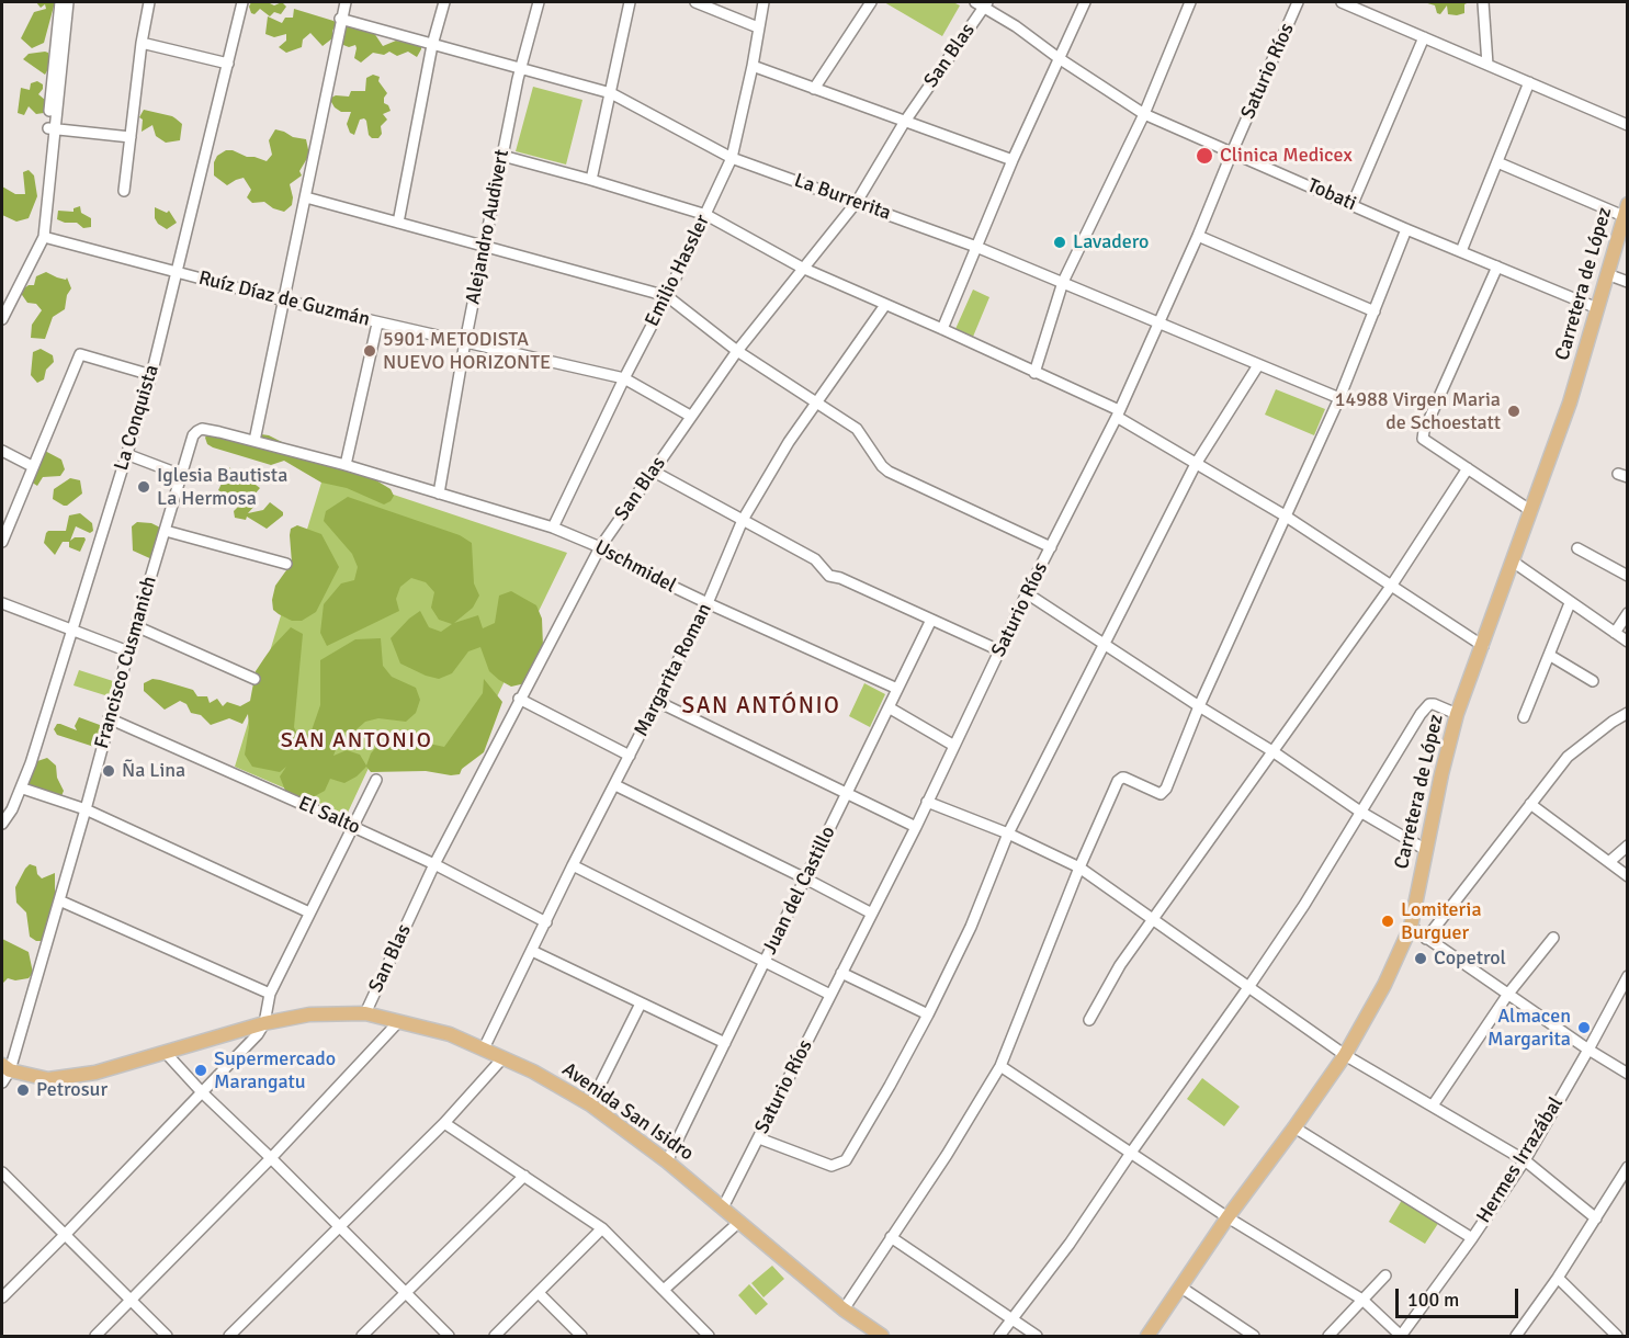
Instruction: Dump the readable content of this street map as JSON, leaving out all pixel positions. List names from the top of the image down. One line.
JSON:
{"streets":{"main road":["Carretera de López","Avenida San Isidro"],"street":["San Blas","Saturio Ríos","Tobati","La Burrerita","Alejandro Audivert","Emilio Hassler","Ruíz Díaz de Guzmán","La Conquista","Uschmidel","Francisco Cusmanich","Margarita Roman","El Salto","Juan del Castillo","Hermes Irrazábal"]},"crossings":[["San Blas","Tobati"],["San Blas","La Burrerita"],["San Blas","Ruíz Díaz de Guzmán"],["San Blas","Uschmidel"],["San Blas","El Salto"],["San Blas","Avenida San Isidro"],["Saturio Ríos","Tobati"],["Saturio Ríos","La Burrerita"],["Saturio Ríos","Avenida San Isidro"],["Tobati","Carretera de López"],["La Burrerita","Alejandro Audivert"],["La Burrerita","Emilio Hassler"],["Alejandro Audivert","Ruíz Díaz de Guzmán"],["Alejandro Audivert","Uschmidel"],["Emilio Hassler","Ruíz Díaz de Guzmán"],["Emilio Hassler","Uschmidel"],["Ruíz Díaz de Guzmán","La Conquista"],["Uschmidel","Francisco Cusmanich"],["Uschmidel","Margarita Roman"],["Uschmidel","Juan del Castillo"],["Francisco Cusmanich","El Salto"],["Francisco Cusmanich","Avenida San Isidro"],["Margarita Roman","El Salto"],["Margarita Roman","Avenida San Isidro"],["Juan del Castillo","Avenida San Isidro"]],"districts":["SAN ANTÓNIO","SAN ANTONIO"],"places":["Clinica Medicex","Lavadero","5901 METODISTA NUEVO HORIZONTE","14988 Virgen Maria de Schoestatt","Iglesia Bautista La Hermosa","Ña Lina","Lomiteria Burguer","Copetrol","Almacen Margarita","Supermercado Marangatu","Petrosur"],"scale_bar":"100 m"}
